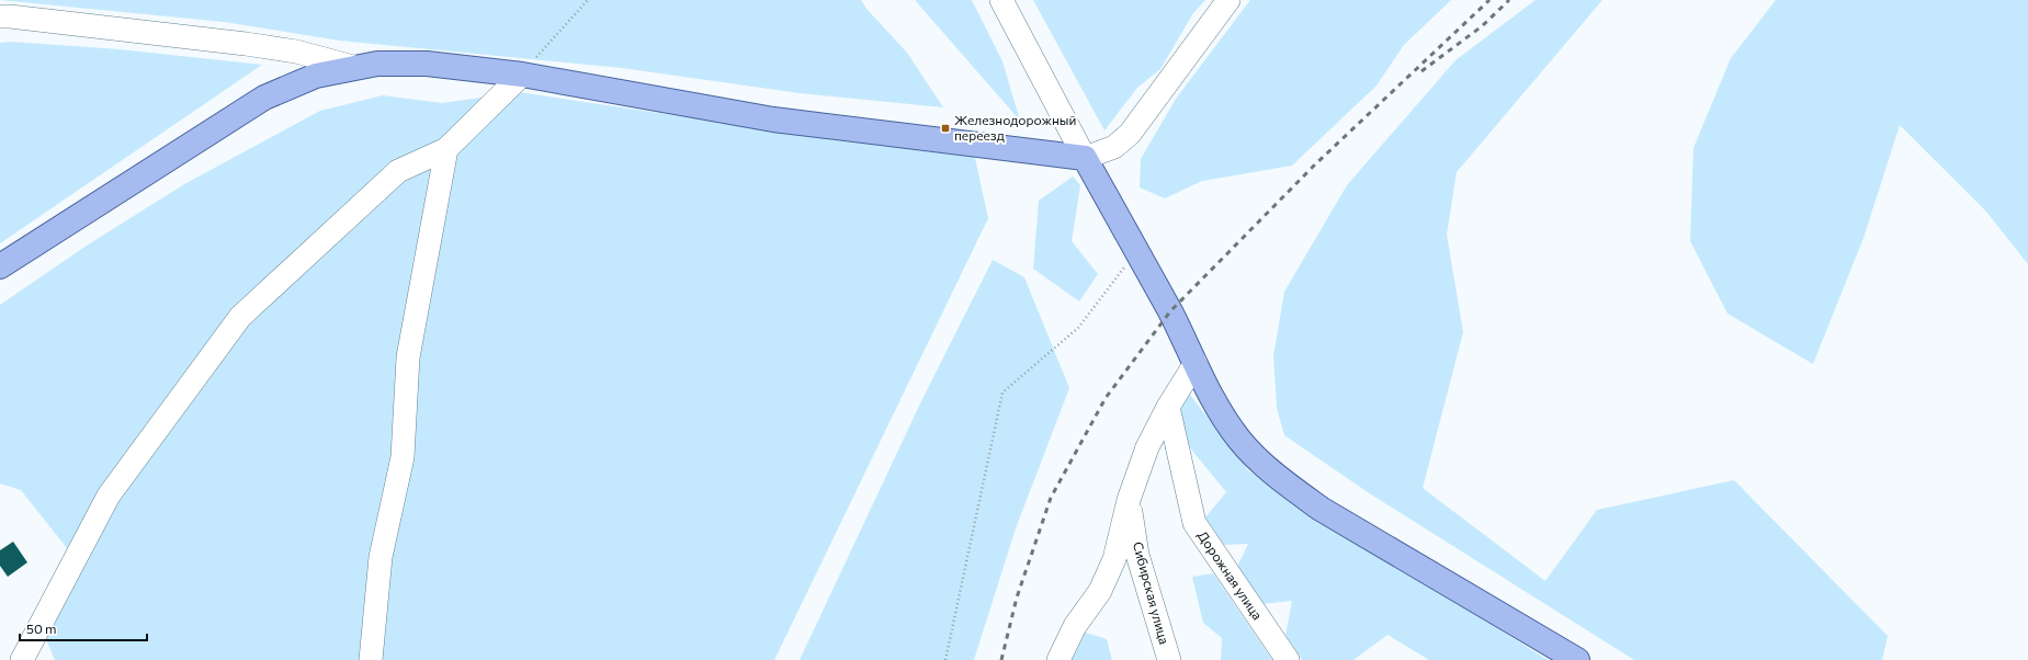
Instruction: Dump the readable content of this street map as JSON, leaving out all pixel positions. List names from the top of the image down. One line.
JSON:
{"streets":{"street":["Дорожная улица","Сибирская улица"]},"places":{"transit":["Железнодорожный переезд"]},"scale_bar":"50 m"}
